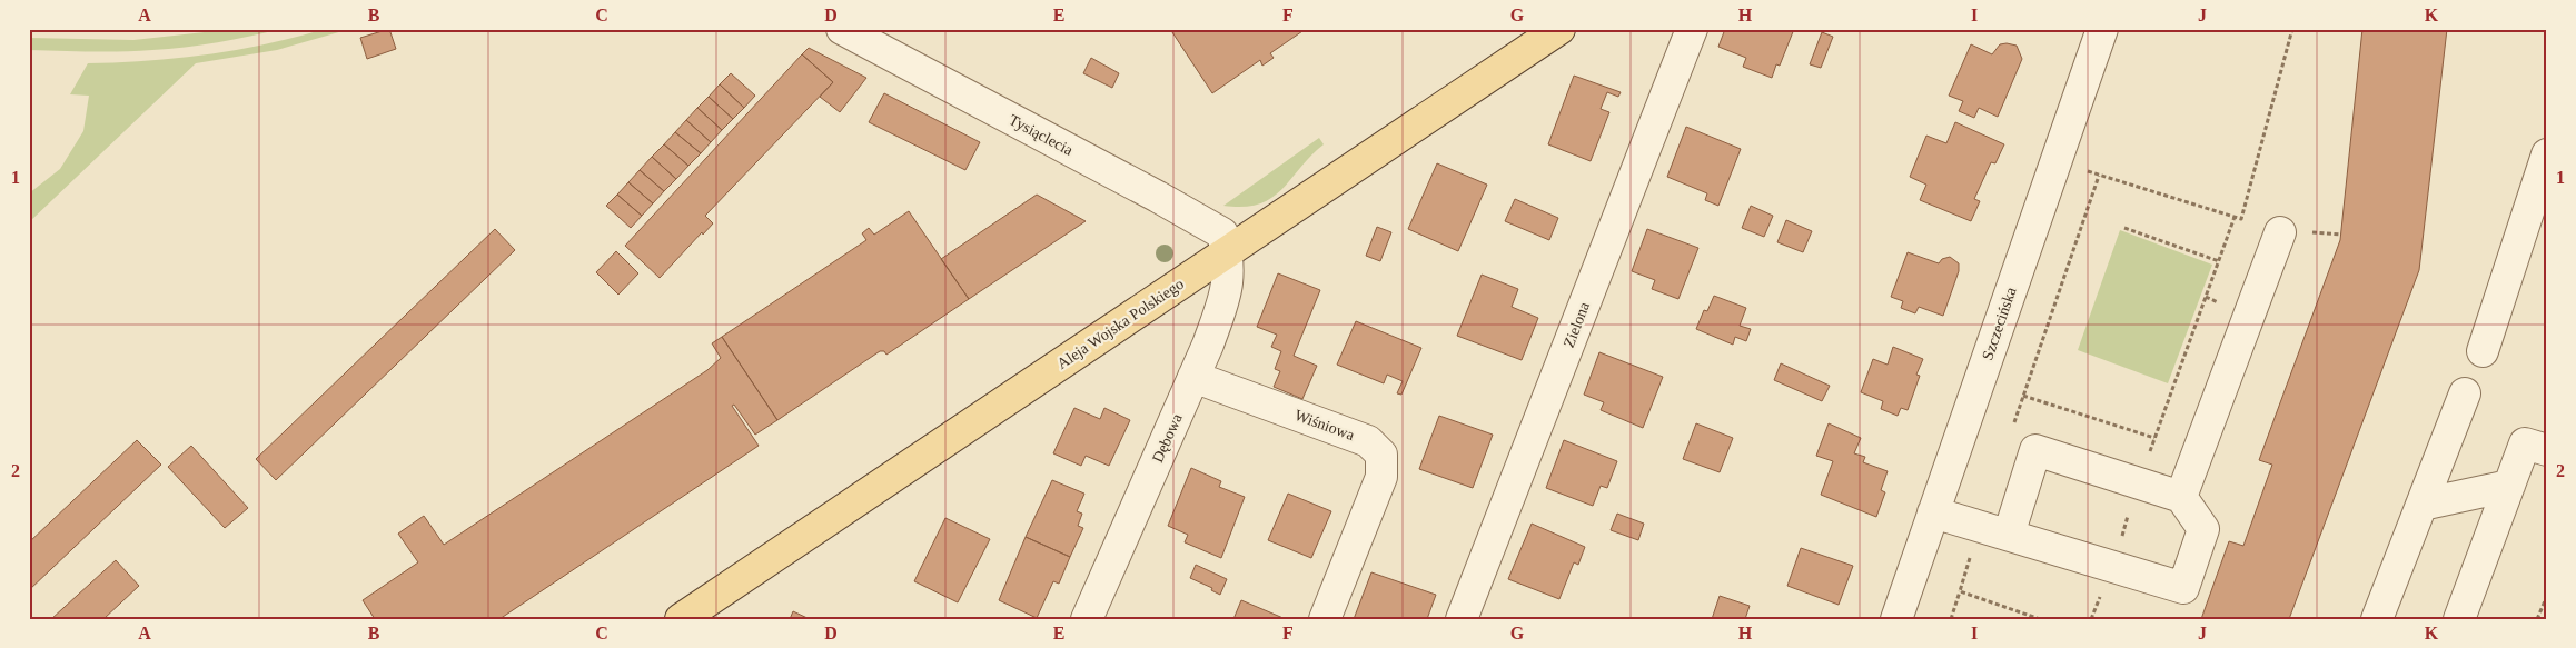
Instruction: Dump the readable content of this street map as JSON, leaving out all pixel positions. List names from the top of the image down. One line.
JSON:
{"streets":{"main road":["Aleja Wojska Polskiego"],"street":["Tysiąclecia","Szczecińska","Zielona","Wiśniowa","Dębowa"]},"crossings":[["Tysiąclecia","Aleja Wojska Polskiego"],["Tysiąclecia","Dębowa"],["Aleja Wojska Polskiego","Dębowa"],["Wiśniowa","Dębowa"]],"grid":{"columns":["A","B","C","D","E","F","G","H","I","J","K"],"rows":["1","2"]}}
